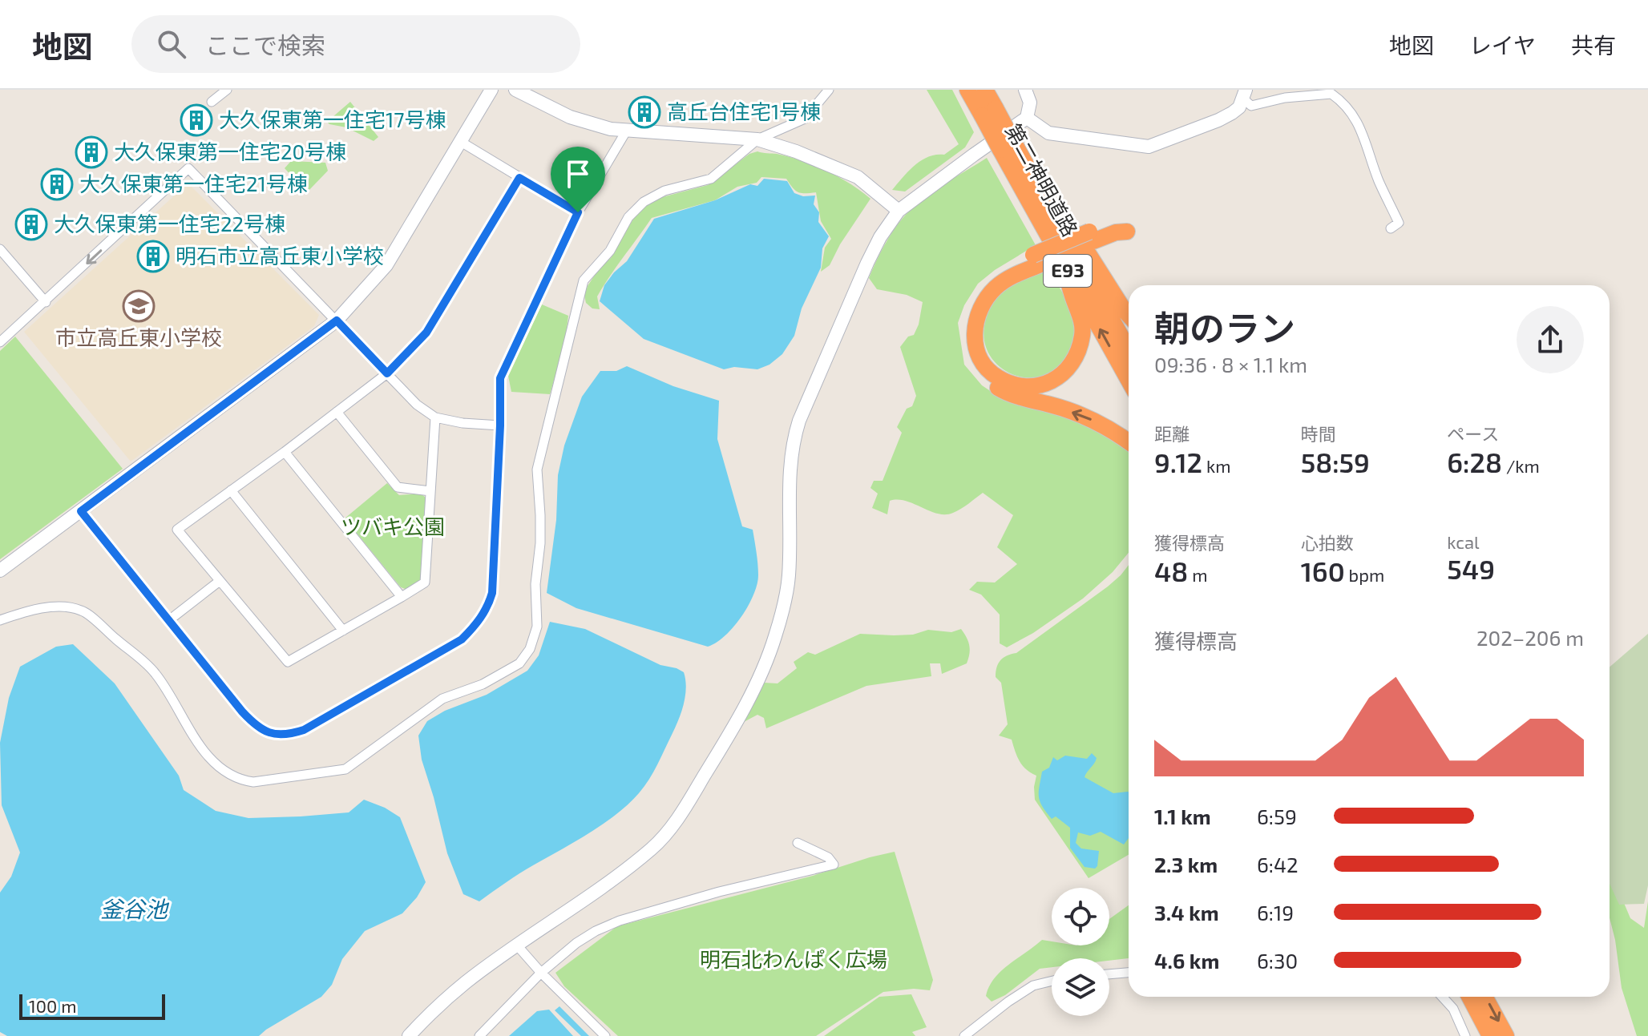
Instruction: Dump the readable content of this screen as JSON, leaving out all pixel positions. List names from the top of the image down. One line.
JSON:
{"streets":{"highway":["第二神明道路","E93"]},"water":["釜谷池"],"parks":["ツバキ公園","明石北わんぱく広場"],"places":{"building":["高丘台住宅1号棟","大久保東第一住宅17号棟","大久保東第一住宅20号棟","大久保東第一住宅21号棟","大久保東第一住宅22号棟","明石市立高丘東小学校"],"school or university":["市立高丘東小学校"]},"scale_bar":"100 m","page":{"header":"地図","search":"ここで検索","nav":["地図","レイヤ","共有"],"heading":["朝のラン","09:36 · 8 × 1.1 km"],"stats":[["距離","9.12 km"],["時間","58:59"],["ペース","6:28 /km"],["獲得標高","48 m"],["心拍数","160 bpm"],["kcal","549"]],"chart":["獲得標高","202–206 m"],"list":[{"name":"1.1 km","note":"6:59"},{"name":"2.3 km","note":"6:42"},{"name":"3.4 km","note":"6:19"},{"name":"4.6 km","note":"6:30"}],"scale":"100 m"}}
